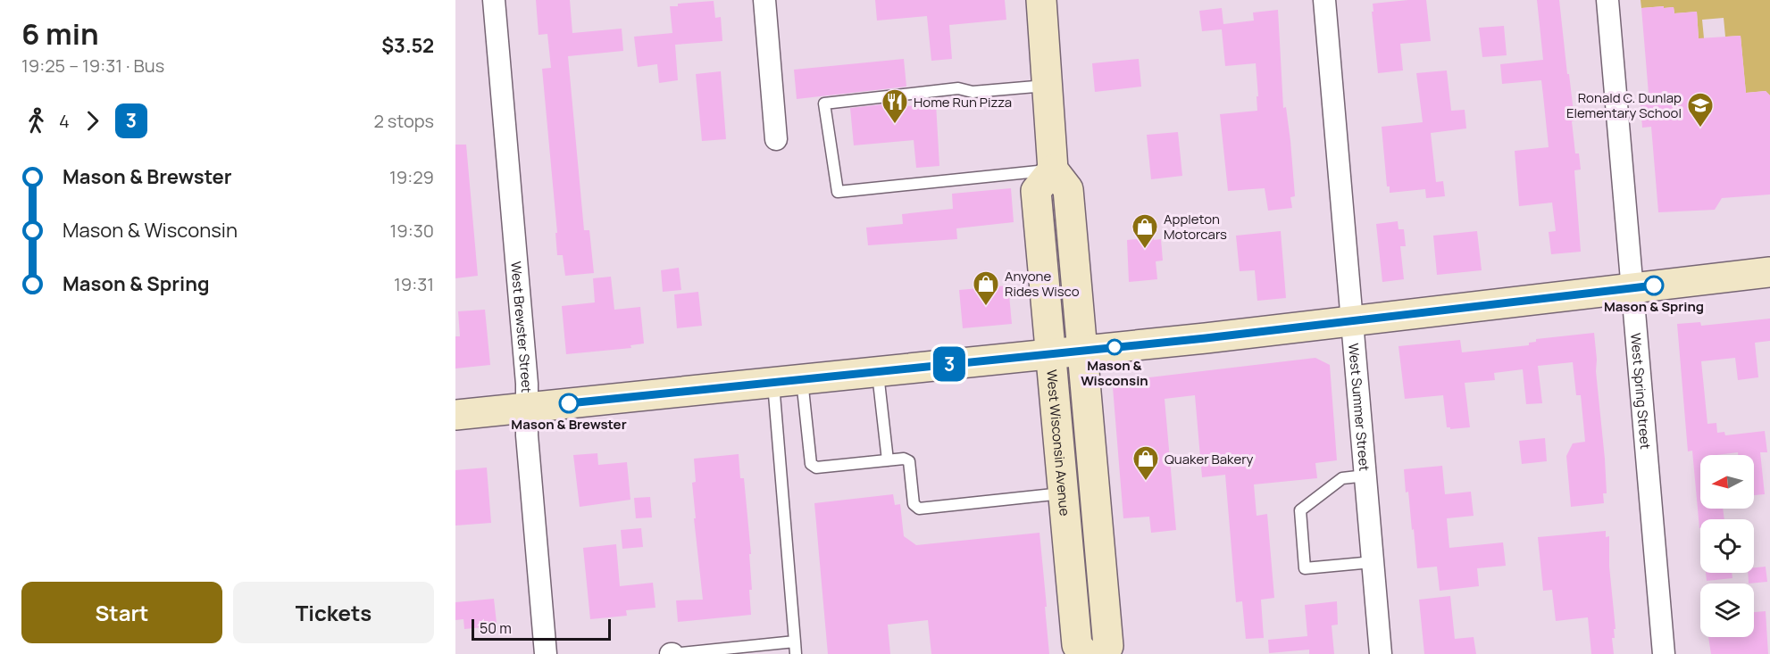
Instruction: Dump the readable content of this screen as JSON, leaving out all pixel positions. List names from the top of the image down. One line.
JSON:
{"streets":{"main road":["West Wisconsin Avenue"],"street":["West Brewster Street","West Spring Street","West Summer Street"]},"places":{"restaurant":["Home Run Pizza"],"school or university":["Ronald C. Dunlap Elementary School"],"shop":["Appleton Motorcars","Anyone Rides Wisco","Quaker Bakery"],"other":["Mason & Spring","Mason & Wisconsin","Mason & Brewster"]},"lines":["bus line 3"],"scale_bar":"50 m","north":"left","page":{"heading":["6 min","19:25 – 19:31 · Bus","$3.52"],"on_map":"3","legs":["4","3","2 stops"],"list":[{"name":"Mason & Brewster","value":"19:29"},{"name":"Mason & Wisconsin","value":"19:30"},{"name":"Mason & Spring","value":"19:31"}],"buttons":["Start","Tickets"],"scale":"50 m"}}
